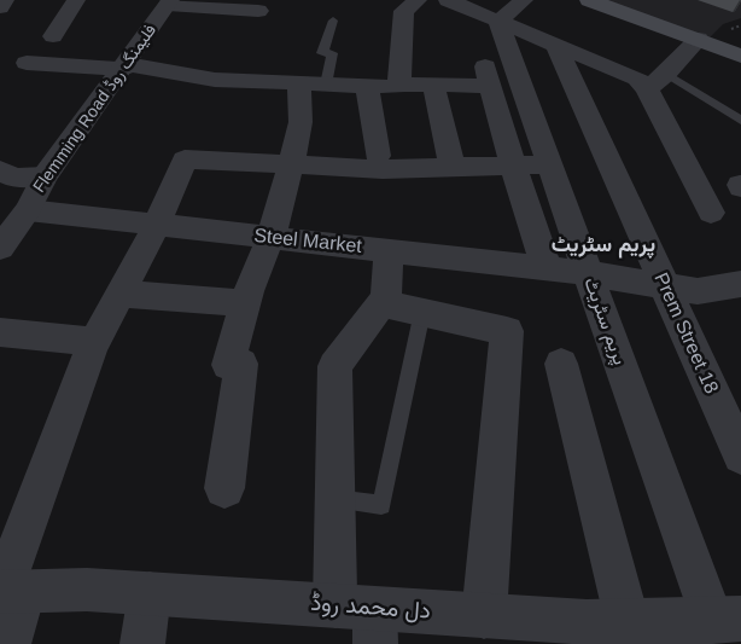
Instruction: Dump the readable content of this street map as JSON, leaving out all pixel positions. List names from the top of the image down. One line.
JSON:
{"streets":{"street":["Flemming Road فلیمنگ روڈ","Steel Market","پریم سٹریٹ","Prem Street 18","دل محمد روڈ"]},"crossings":[["Flemming Road فلیمنگ روڈ","Steel Market"],["Steel Market","پریم سٹریٹ"],["Steel Market","Prem Street 18"],["پریم سٹریٹ","دل محمد روڈ"]],"districts":["پریم سٹریٹ"]}
